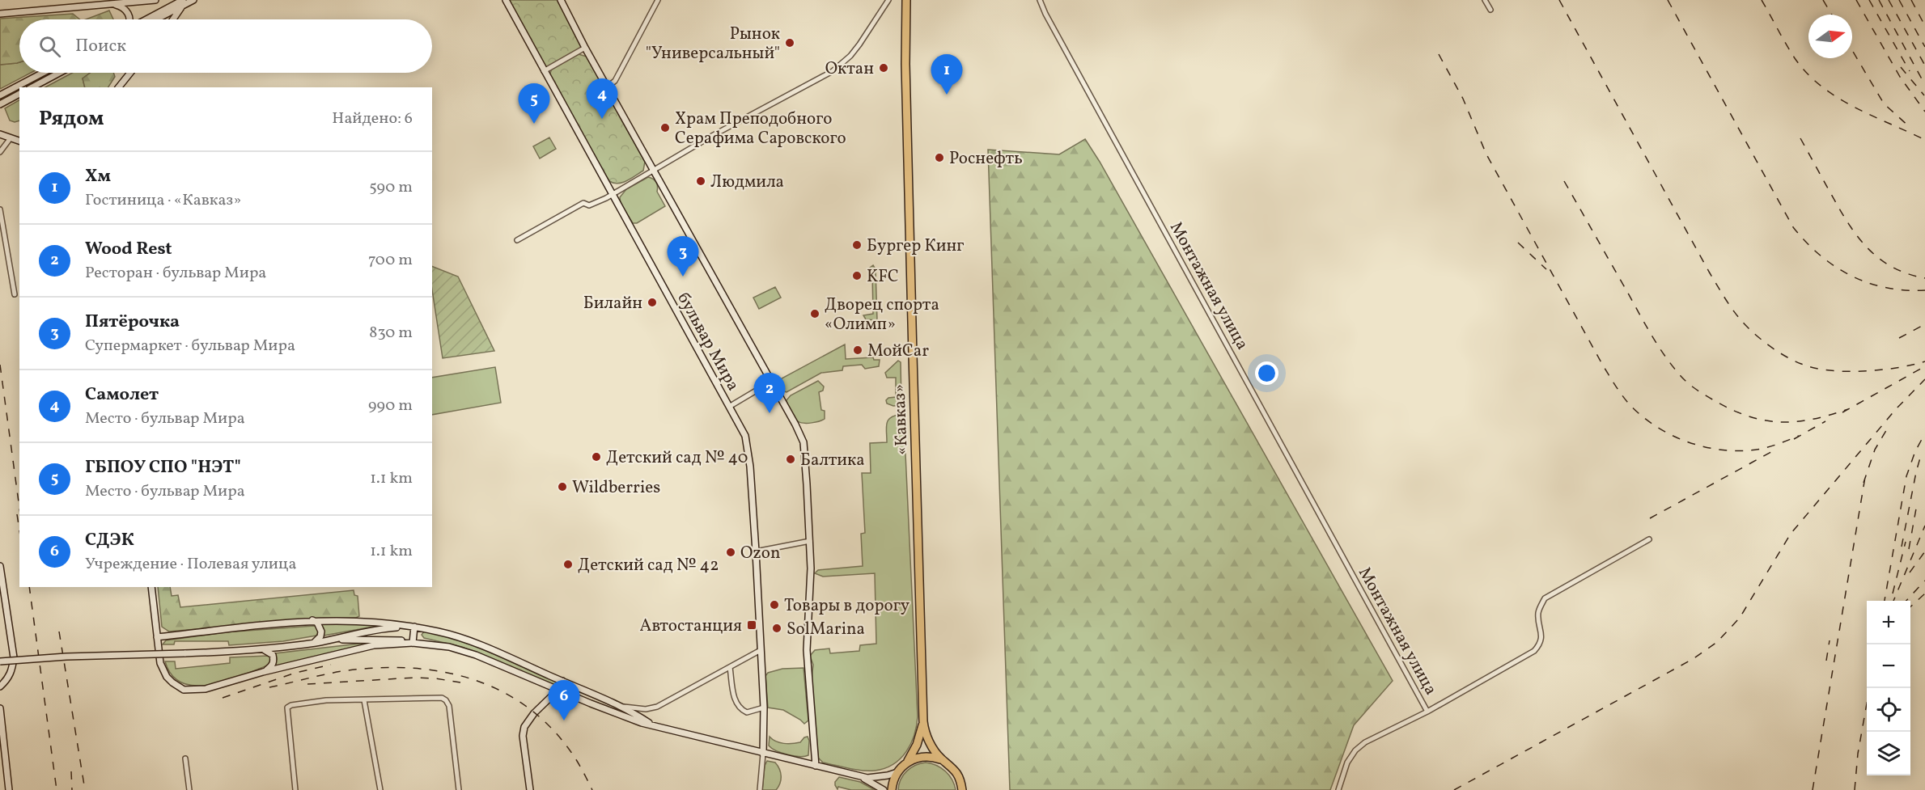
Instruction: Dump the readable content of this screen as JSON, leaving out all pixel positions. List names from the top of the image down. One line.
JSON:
{"streets":{"highway":["«Кавказ»"],"main road":["бульвар Мира"],"street":["Монтажная улица"]},"places":{"other":["Рынок \"Универсальный\"","Октан","Храм Преподобного Серафима Саровского","Роснефть","Людмила","Бургер Кинг","KFC","Билайн","Дворец спорта «Олимп»","МойCar","Детский сад № 40","Балтика","Wildberries","Ozon","Детский сад № 42","Товары в дорогу","SolMarina"],"transit":["Автостанция"]},"north":"right","page":{"search":"Поиск","pins":["1","4","5","3","2","6"],"heading":["Рядом","Найдено: 6"],"list":[{"mark":"1","name":"Хм","note":"Гостиница · «Кавказ»","value":"590 m"},{"mark":"2","name":"Wood Rest","note":"Ресторан · бульвар Мира","value":"700 m"},{"mark":"3","name":"Пятёрочка","note":"Супермаркет · бульвар Мира","value":"830 m"},{"mark":"4","name":"Самолет","note":"Место · бульвар Мира","value":"990 m"},{"mark":"5","name":"ГБПОУ СПО \"НЭТ\"","note":"Место · бульвар Мира","value":"1.1 km"},{"mark":"6","name":"СДЭК","note":"Учреждение · Полевая улица","value":"1.1 km"}],"map_buttons":["+","−"]}}
